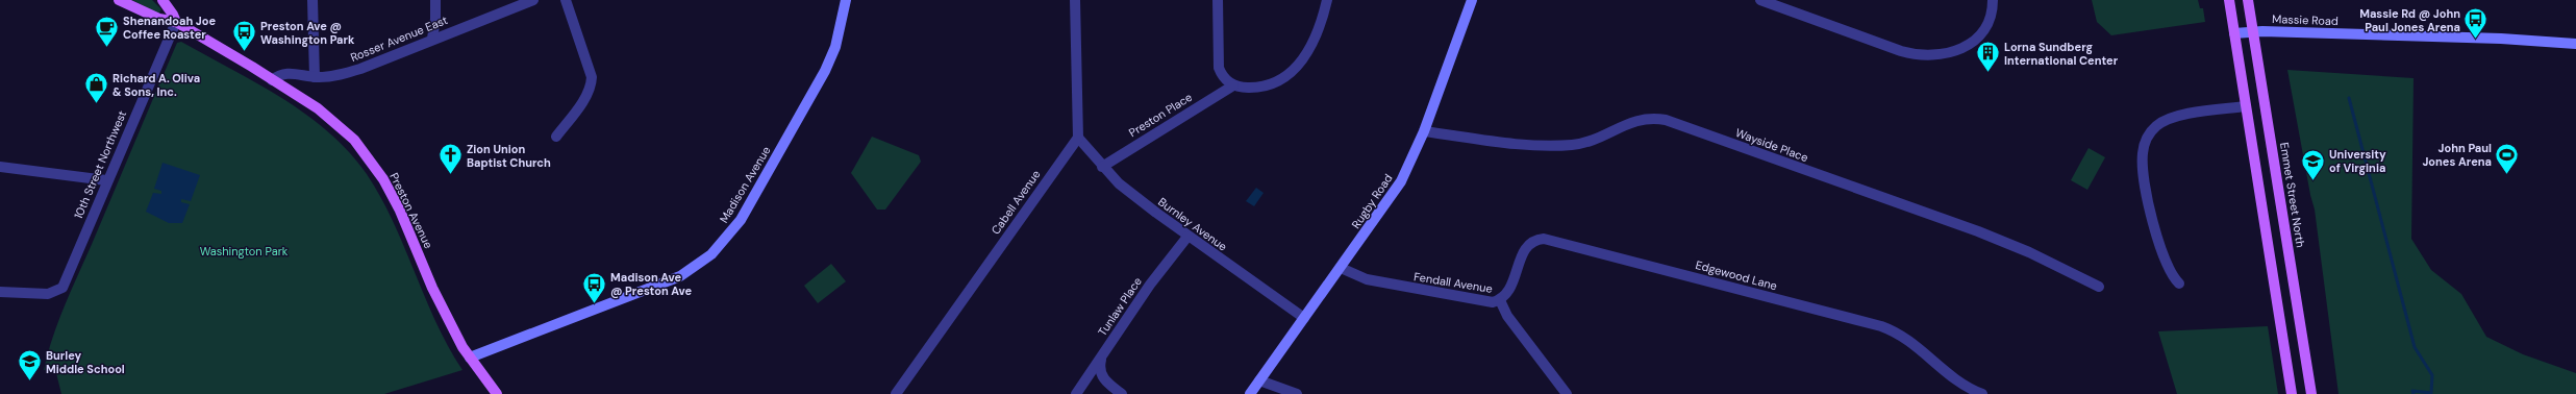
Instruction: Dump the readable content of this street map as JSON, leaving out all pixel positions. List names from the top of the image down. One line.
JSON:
{"streets":{"main road":["Emmet Street North","Preston Avenue"],"street":["Massie Road","Rosser Avenue East","Preston Place","Wayside Place","10th Street Northwest","Madison Avenue","Rugby Road","Cabell Avenue","Burnley Avenue","Edgewood Lane","Fendall Avenue","Tunlaw Place"]},"crossings":[["Massie Road","Emmet Street North"],["Rosser Avenue East","Preston Avenue"],["Preston Place","Burnley Avenue"],["Wayside Place","Rugby Road"],["10th Street Northwest","Preston Avenue"],["Madison Avenue","Preston Avenue"],["Rugby Road","Burnley Avenue"],["Rugby Road","Fendall Avenue"],["Cabell Avenue","Burnley Avenue"],["Burnley Avenue","Tunlaw Place"],["Edgewood Lane","Fendall Avenue"]],"parks":["Washington Park"],"places":{"bus stop":["Massie Rd @ John Paul Jones Arena","Preston Ave @ Washington Park","Madison Ave @ Preston Ave"],"cafe":["Shenandoah Joe Coffee Roaster"],"building":["Lorna Sundberg International Center"],"shop":["Richard A. Oliva & Sons, Inc."],"sports":["John Paul Jones Arena"],"church":["Zion Union Baptist Church"],"school or university":["University of Virginia","Burley Middle School"]}}
